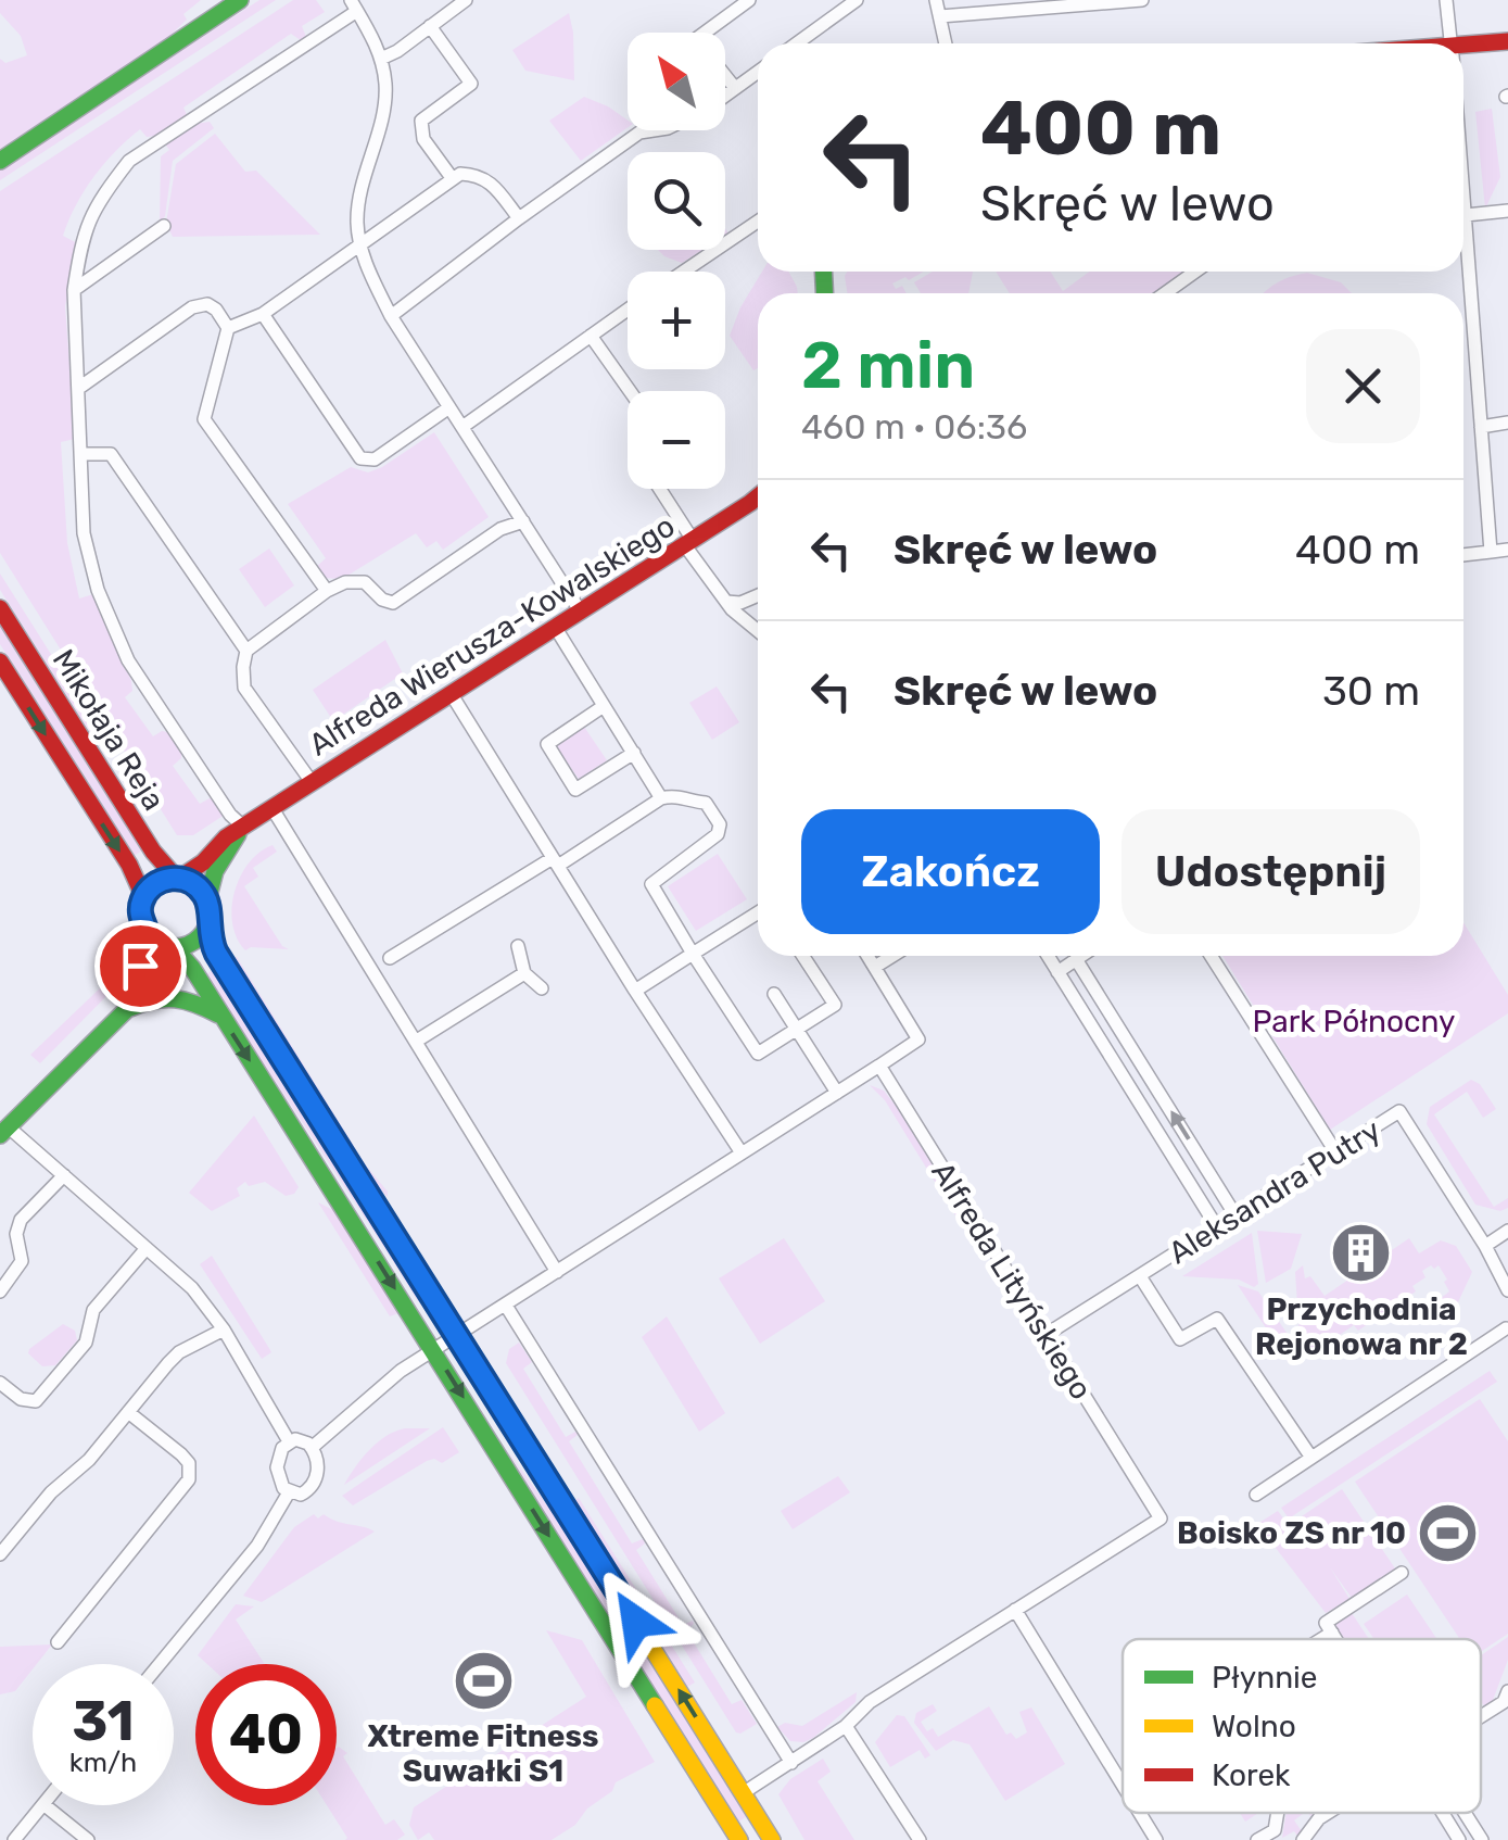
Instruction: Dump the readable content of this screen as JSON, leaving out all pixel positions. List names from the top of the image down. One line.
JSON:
{"streets":{"street":["Alfreda Wierusza-Kowalskiego","Mikołaja Reja","Aleksandra Putry","Alfreda Lityńskiego"]},"crossings":[["Alfreda Wierusza-Kowalskiego","Mikołaja Reja"],["Aleksandra Putry","Alfreda Lityńskiego"]],"parks":["Park Północny"],"places":{"building":["Przychodnia Rejonowa nr 2"],"sports":["Boisko ZS nr 10","Xtreme Fitness Suwałki S1"]},"legend":["Płynnie","Wolno","Korek"],"north":"top left","page":{"map_buttons":["+","−"],"turn":["400 m","Skręć w lewo"],"heading":["2 min","460 m · 06:36"],"list":[{"name":"Skręć w lewo","value":"400 m"},{"name":"Skręć w lewo","value":"30 m"}],"buttons":["Zakończ","Udostępnij"],"speed":"31 km/h","limit":"40"}}
